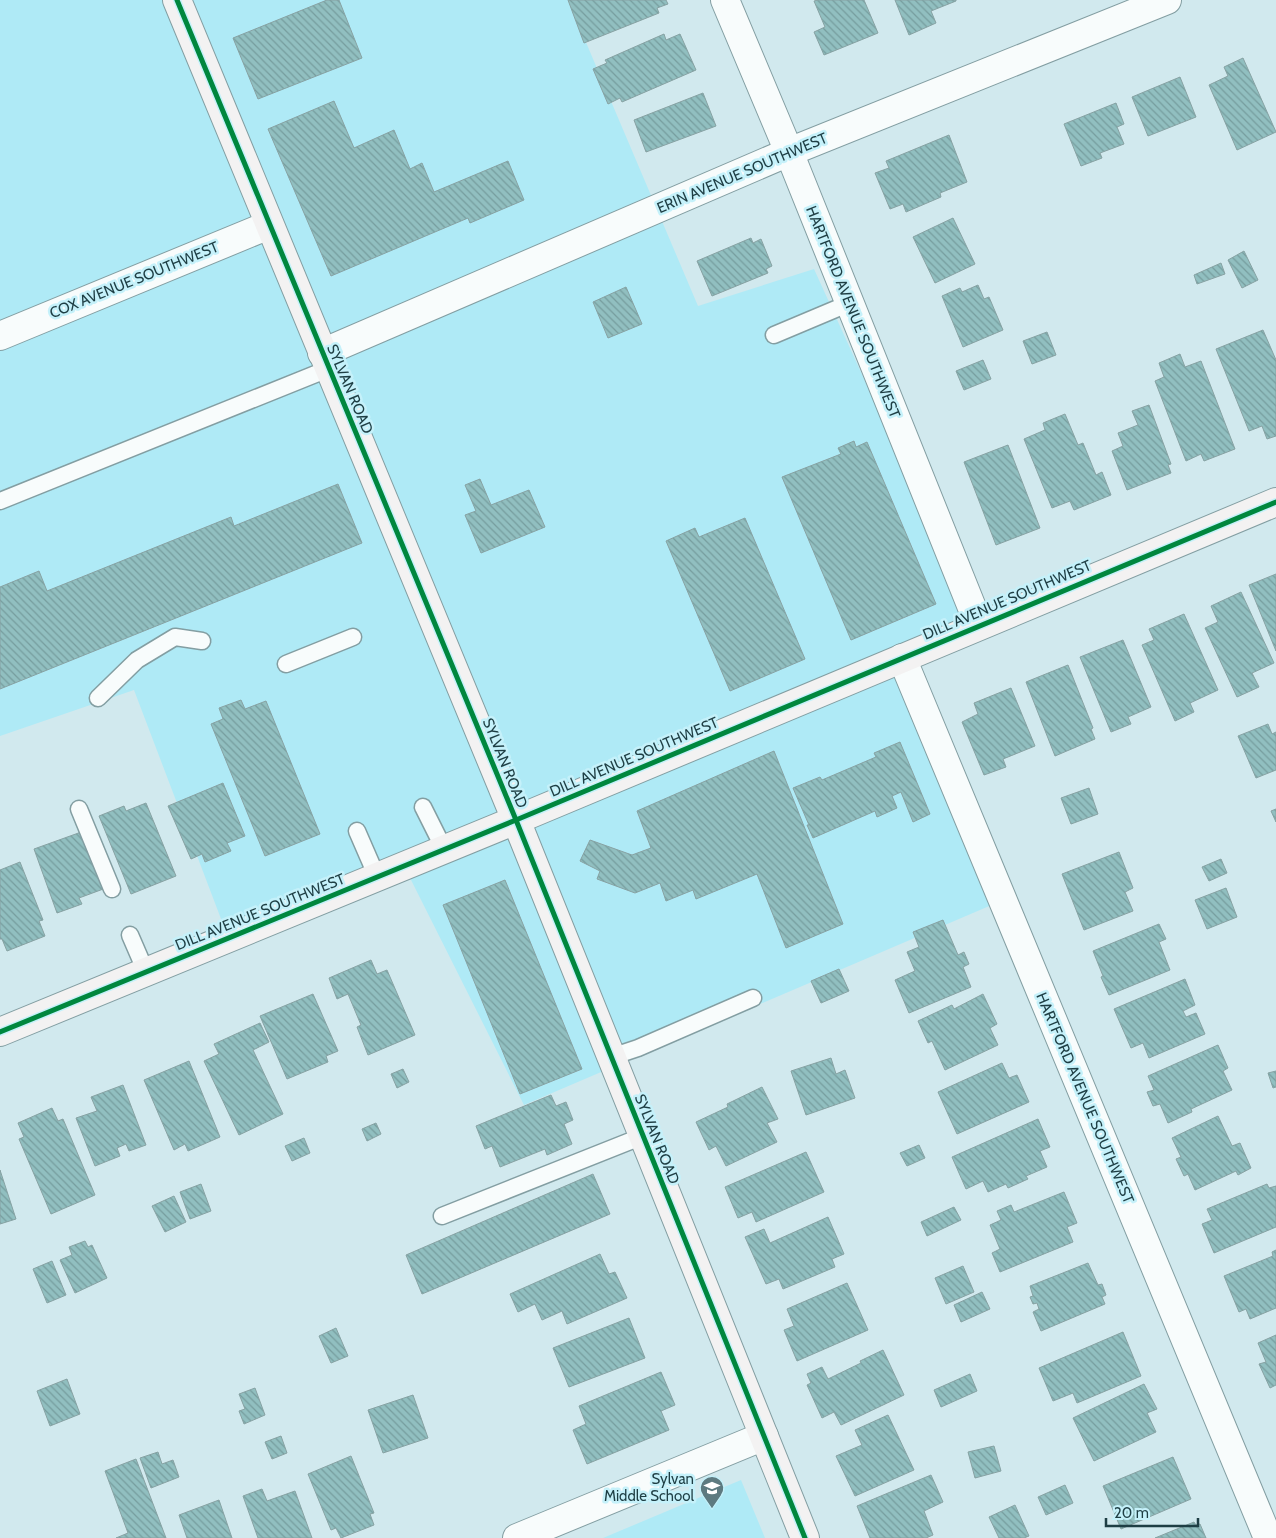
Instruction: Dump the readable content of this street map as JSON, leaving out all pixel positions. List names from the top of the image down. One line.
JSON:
{"streets":{"main road":["SYLVAN ROAD","DILL AVENUE SOUTHWEST"],"street":["ERIN AVENUE SOUTHWEST","COX AVENUE SOUTHWEST","HARTFORD AVENUE SOUTHWEST"]},"crossings":[["ERIN AVENUE SOUTHWEST","HARTFORD AVENUE SOUTHWEST"],["ERIN AVENUE SOUTHWEST","SYLVAN ROAD"],["COX AVENUE SOUTHWEST","SYLVAN ROAD"],["HARTFORD AVENUE SOUTHWEST","DILL AVENUE SOUTHWEST"],["SYLVAN ROAD","DILL AVENUE SOUTHWEST"]],"places":{"school or university":["Sylvan Middle School"]},"scale_bar":"20 m"}
